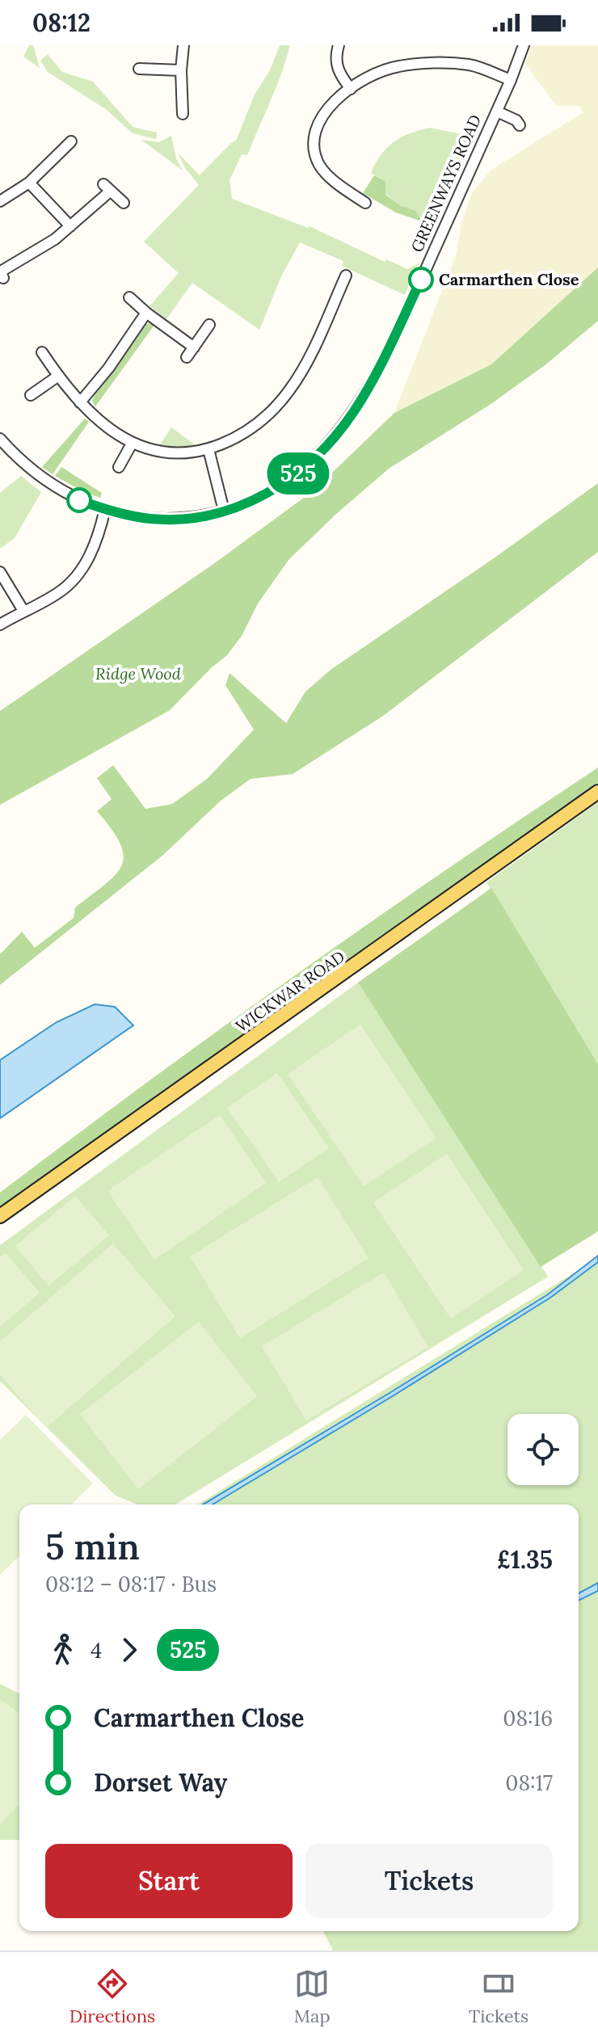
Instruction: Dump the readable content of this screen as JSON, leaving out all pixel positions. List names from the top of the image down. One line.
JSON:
{"streets":{"main road":["WICKWAR ROAD"],"street":["GREENWAYS ROAD"]},"parks":["Ridge Wood"],"places":["Carmarthen Close"],"lines":["bus line 525"],"page":{"status":"08:12","on_map":"525","heading":["5 min","08:12 – 08:17 · Bus","£1.35"],"legs":["4","525"],"list":[{"name":"Carmarthen Close","value":"08:16"},{"name":"Dorset Way","value":"08:17"}],"buttons":["Start","Tickets"],"tabs":["Directions","Map","Tickets"]}}
